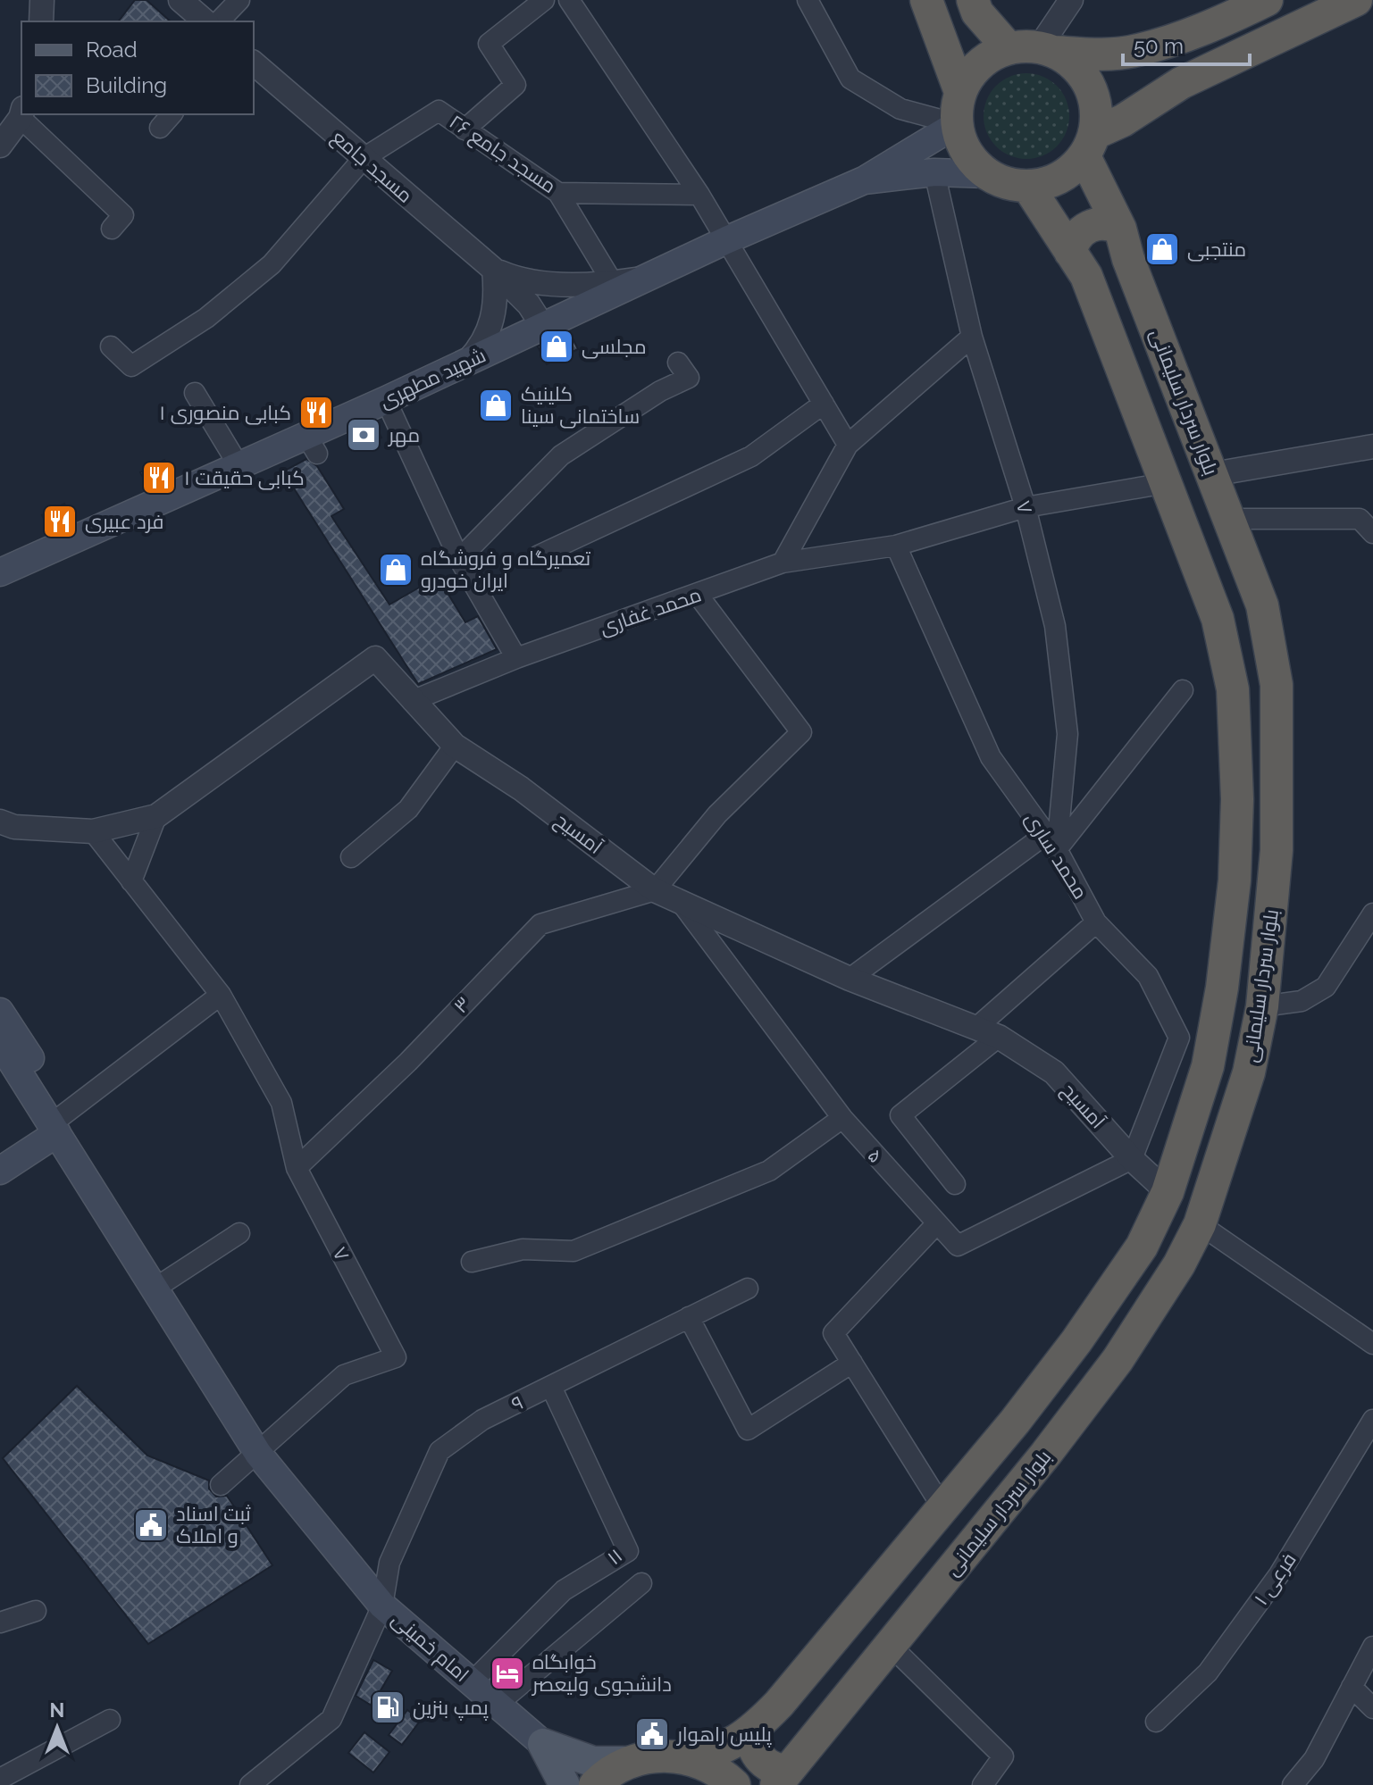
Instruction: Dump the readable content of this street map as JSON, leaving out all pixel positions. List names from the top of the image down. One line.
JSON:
{"streets":{"highway":["بلوار سردار سلیمانی"],"main road":["شهید مطهری","امام خمینی"],"street":["۲۶ مسجد جامع","مسجد جامع","۷","محمد غفاری","آمسیح","محمد ساری","۳","۵","۹","۱۱","فرعی ۱"]},"crossings":[["۲۶ مسجد جامع","مسجد جامع"],["مسجد جامع","شهید مطهری"],["بلوار سردار سلیمانی","محمد غفاری"],["بلوار سردار سلیمانی","آمسیح"],["۷","محمد غفاری"],["۷","آمسیح"],["۷","محمد ساری"],["۷","۳"],["۷","امام خمینی"],["محمد غفاری","آمسیح"],["محمد غفاری","محمد ساری"],["آمسیح","محمد ساری"],["آمسیح","۳"],["آمسیح","۵"],["محمد ساری","۵"],["۹","۱۱"],["۹","امام خمینی"],["۱۱","امام خمینی"]],"places":{"shop":["منتجبی","مجلسی","کلینیک ساختمانی سینا","تعمیرگاه و فروشگاه ایران خودرو"],"restaurant":["کبابی منصوری ۱","کبابی حقیقت ۱","فرد عبیری"],"bank":["مهر"],"public building":["ثبت اسناد و املاک","پلیس راهوار"],"hotel":["خوابگاه دانشجوی ولیعصر"],"fuel station":["پمپ بنزین"]},"legend":["Road","Building"],"scale_bar":"50 m","north":"top"}
